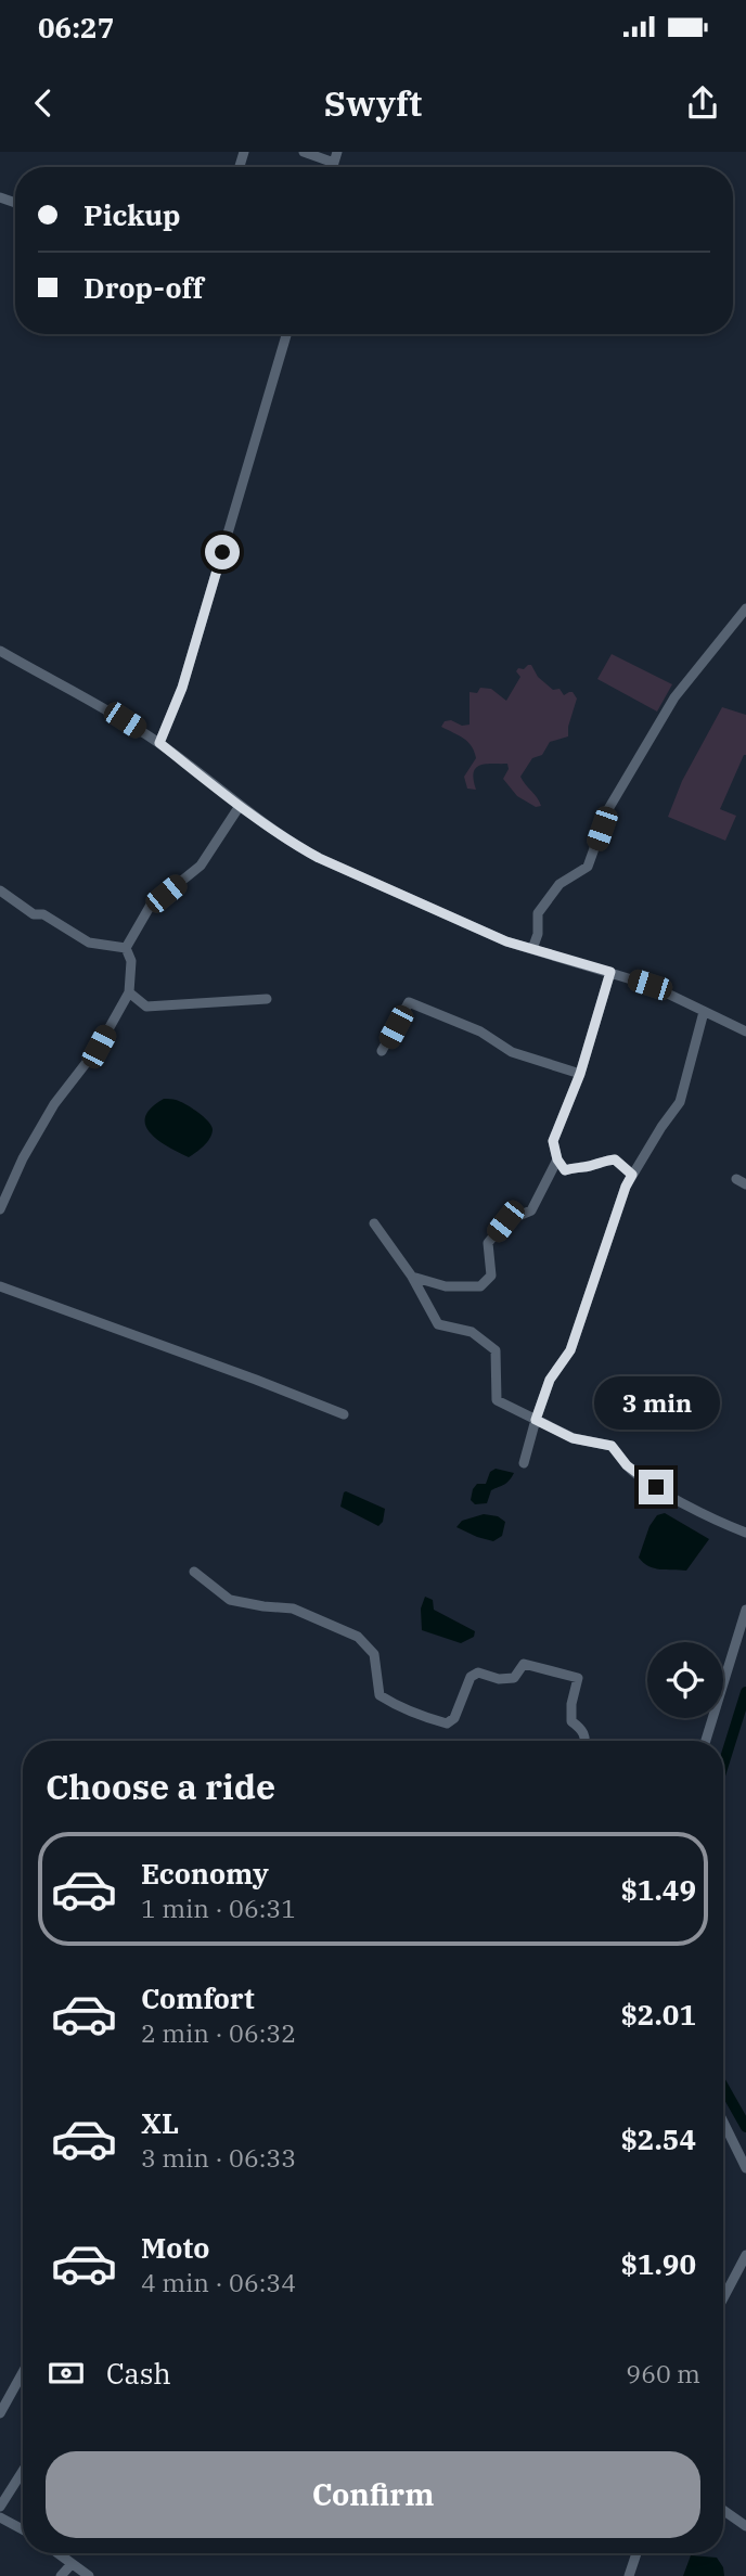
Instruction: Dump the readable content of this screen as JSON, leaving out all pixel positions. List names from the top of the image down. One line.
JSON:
{"page":{"status":"06:27","header":"Swyft","banner":["Pickup","Drop-off"],"bubble":"3 min","heading":"Choose a ride","list":[{"name":"Economy","note":"1 min · 06:31","value":"$1.49"},{"name":"Comfort","note":"2 min · 06:32","value":"$2.01"},{"name":"XL","note":"3 min · 06:33","value":"$2.54"},{"name":"Moto","note":"4 min · 06:34","value":"$1.90"}],"pay":["Cash","960 m"],"buttons":"Confirm"}}
